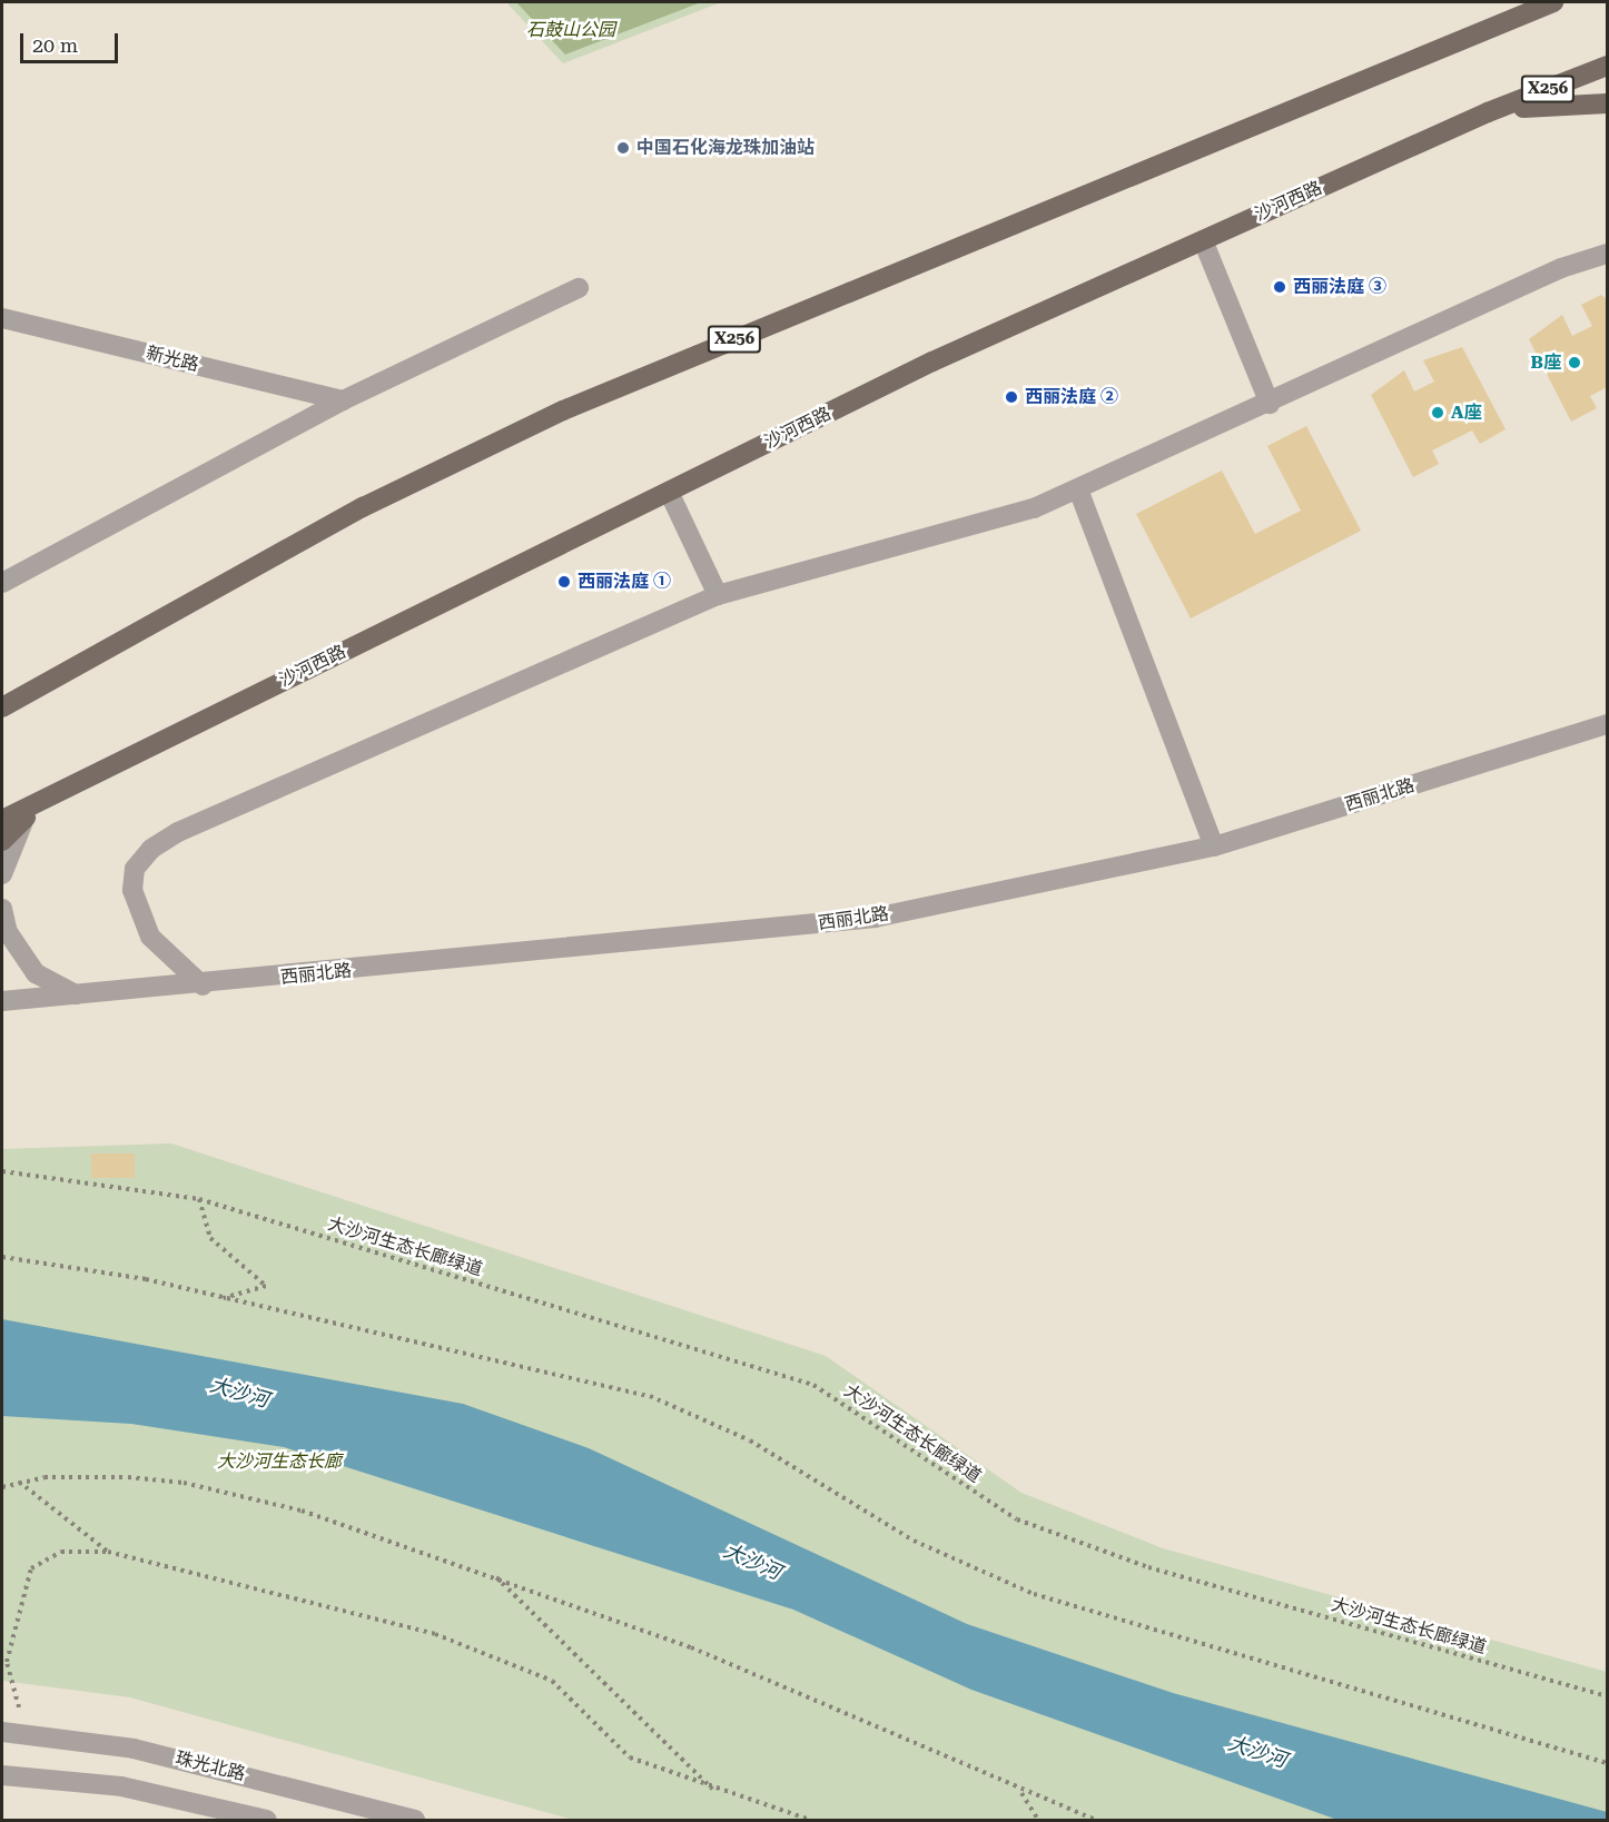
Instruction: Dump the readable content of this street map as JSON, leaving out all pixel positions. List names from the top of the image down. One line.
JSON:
{"streets":{"main road":["X256","沙河西路"],"street":["新光路","西丽北路","珠光北路"],"path":["大沙河生态长廊绿道"]},"water":["大沙河"],"parks":["石鼓山公园","大沙河生态长廊"],"places":["中国石化海龙珠加油站","西丽法庭 ③","B座","西丽法庭 ②","A座","西丽法庭 ①"],"scale_bar":"20 m"}
